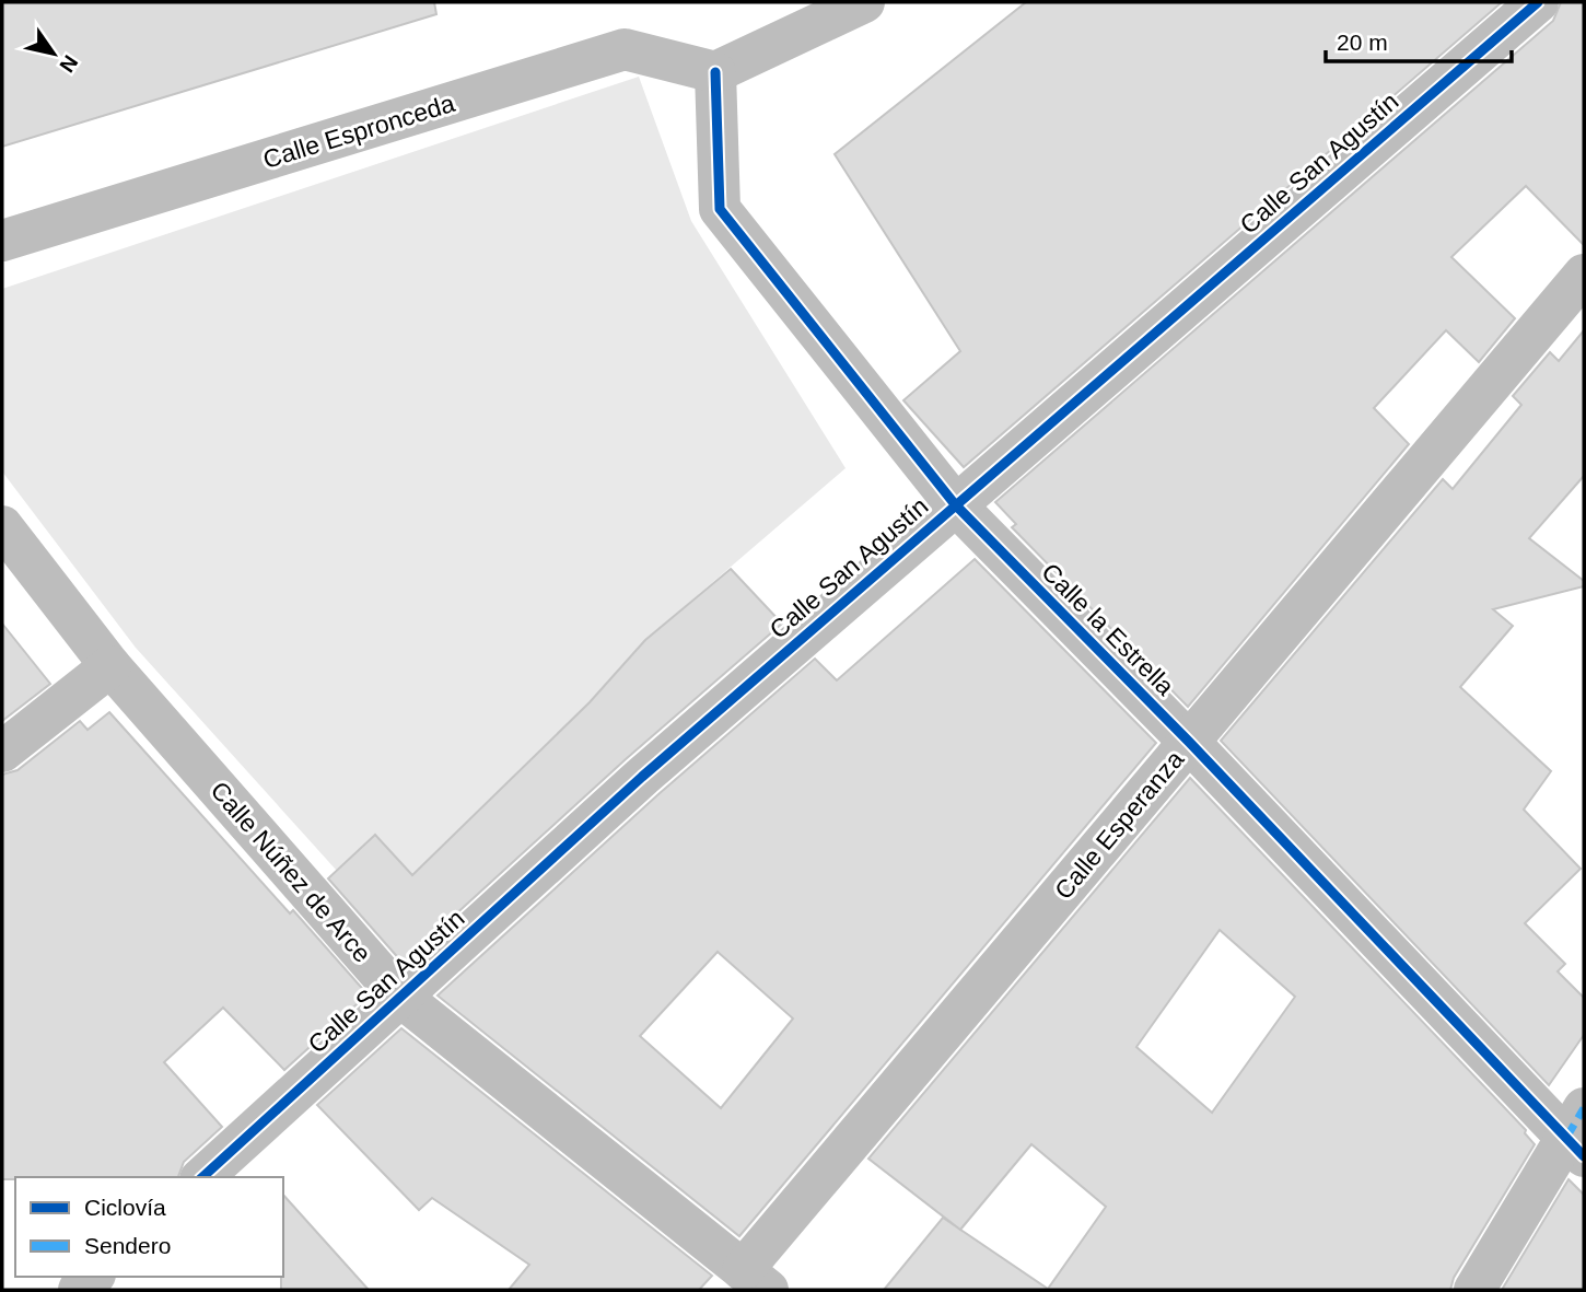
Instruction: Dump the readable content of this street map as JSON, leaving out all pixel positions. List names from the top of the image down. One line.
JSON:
{"streets":{"street":["Calle Espronceda","Calle San Agustín","Calle la Estrella","Calle Esperanza","Calle Núñez de Arce"]},"crossings":[["Calle Espronceda","Calle la Estrella"],["Calle San Agustín","Calle la Estrella"],["Calle San Agustín","Calle Núñez de Arce"],["Calle la Estrella","Calle Esperanza"],["Calle Esperanza","Calle Núñez de Arce"]],"legend":["Ciclovía","Sendero"],"scale_bar":"20 m","north":"bottom right"}
